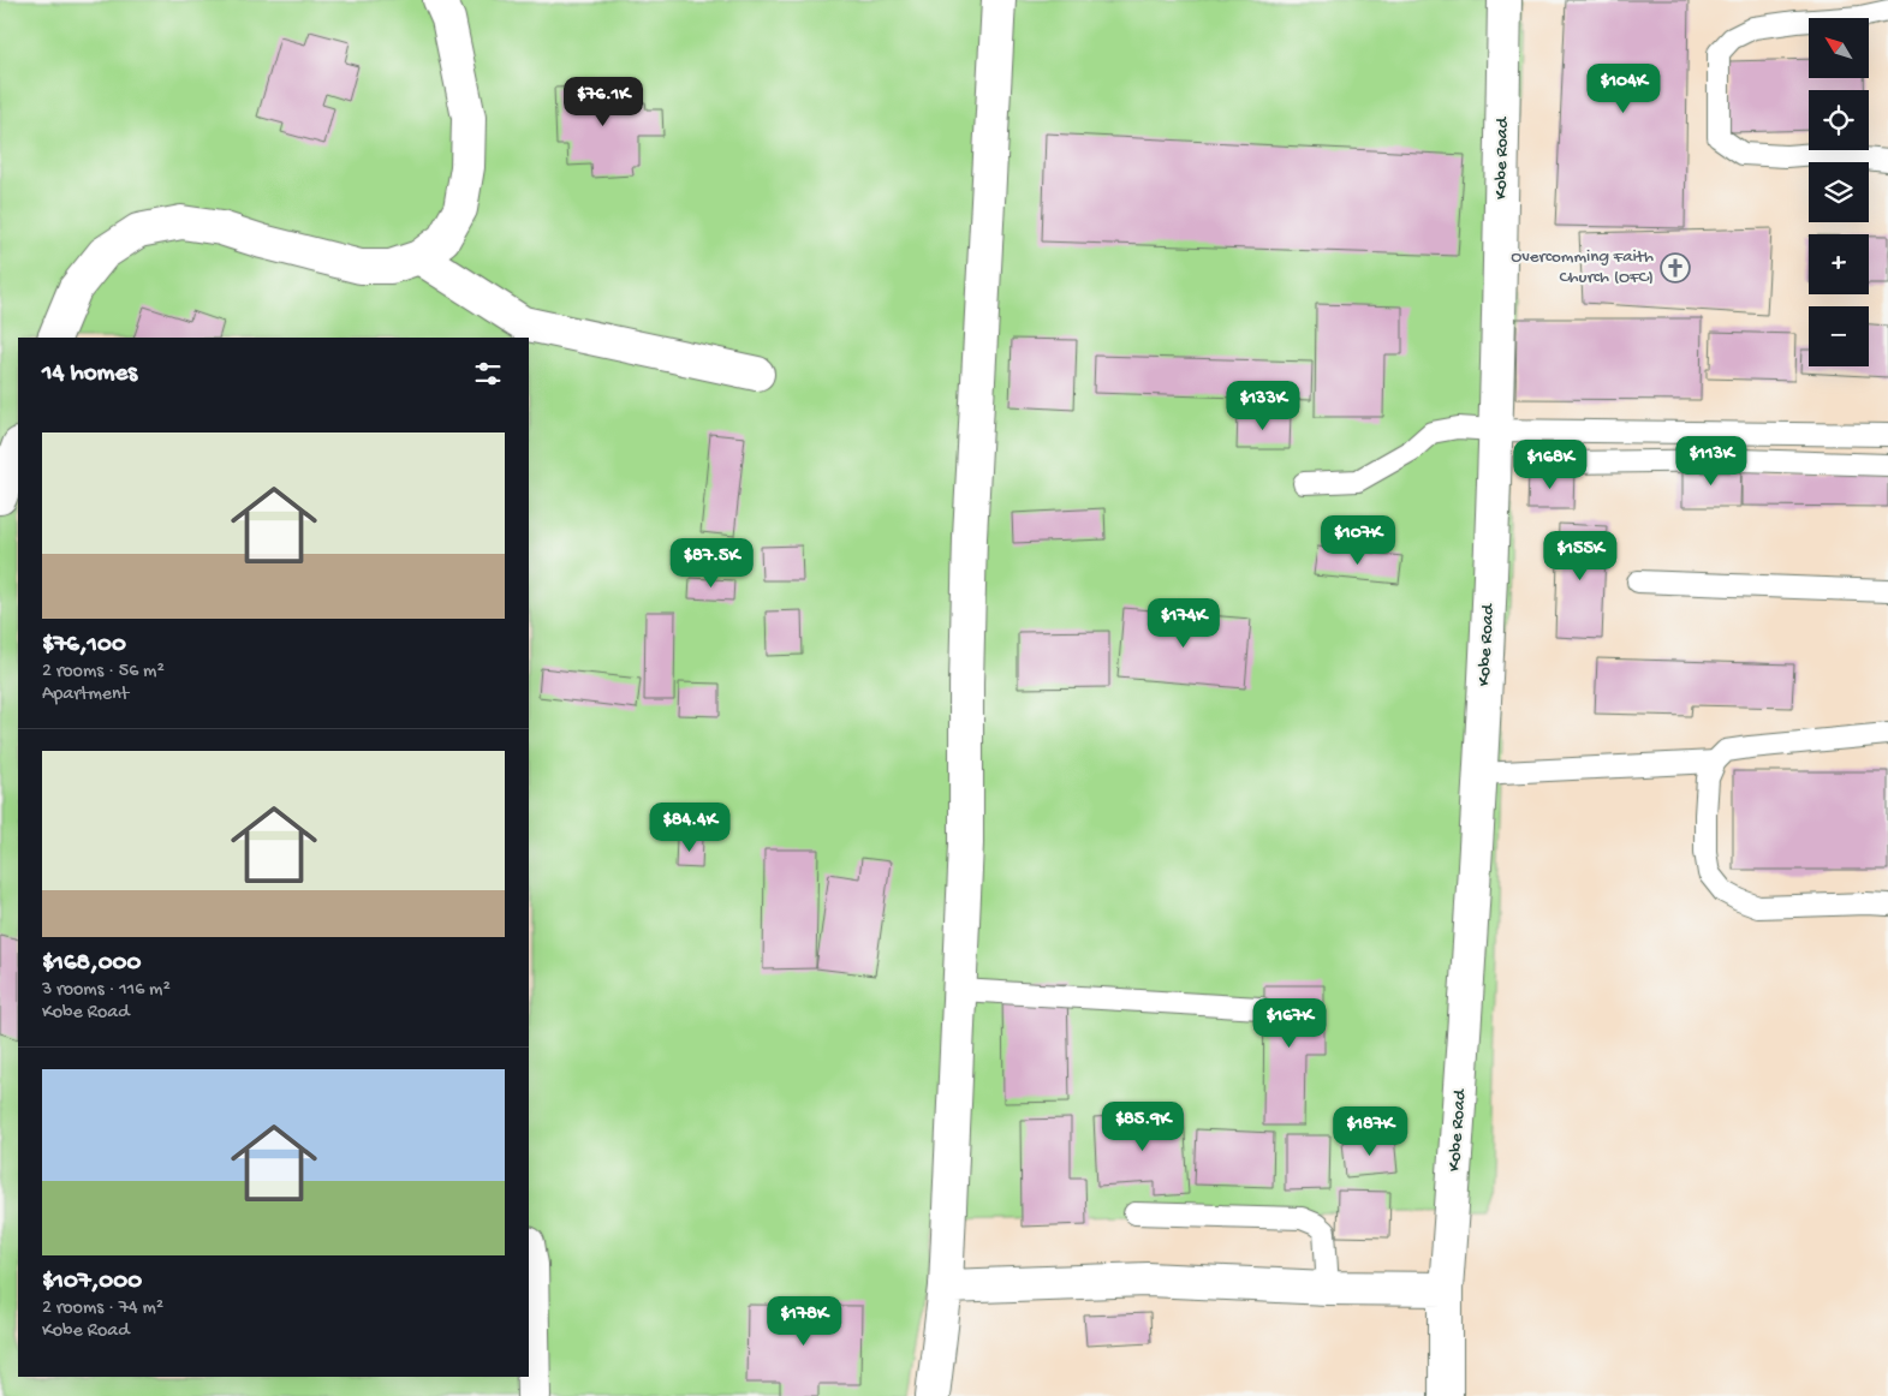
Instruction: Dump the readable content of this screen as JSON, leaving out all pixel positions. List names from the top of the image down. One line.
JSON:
{"streets":{"street":["Kobe Road"]},"places":{"church":["Overcomming Faith Church (OFC)"]},"north":"top left","page":{"map_buttons":["+","−"],"price":["$104K","$76.1K","$133K","$113K","$168K","$107K","$155K","$87.5K","$174K","$84.4K","$167K","$85.9K","$187K","$178K"],"heading":"14 homes","list":[{"name":"$76,100","note":"2 rooms · 56 m² · Apartment"},{"name":"$168,000","note":"3 rooms · 116 m² · Kobe Road"},{"name":"$107,000","note":"2 rooms · 74 m² · Kobe Road"}]}}
